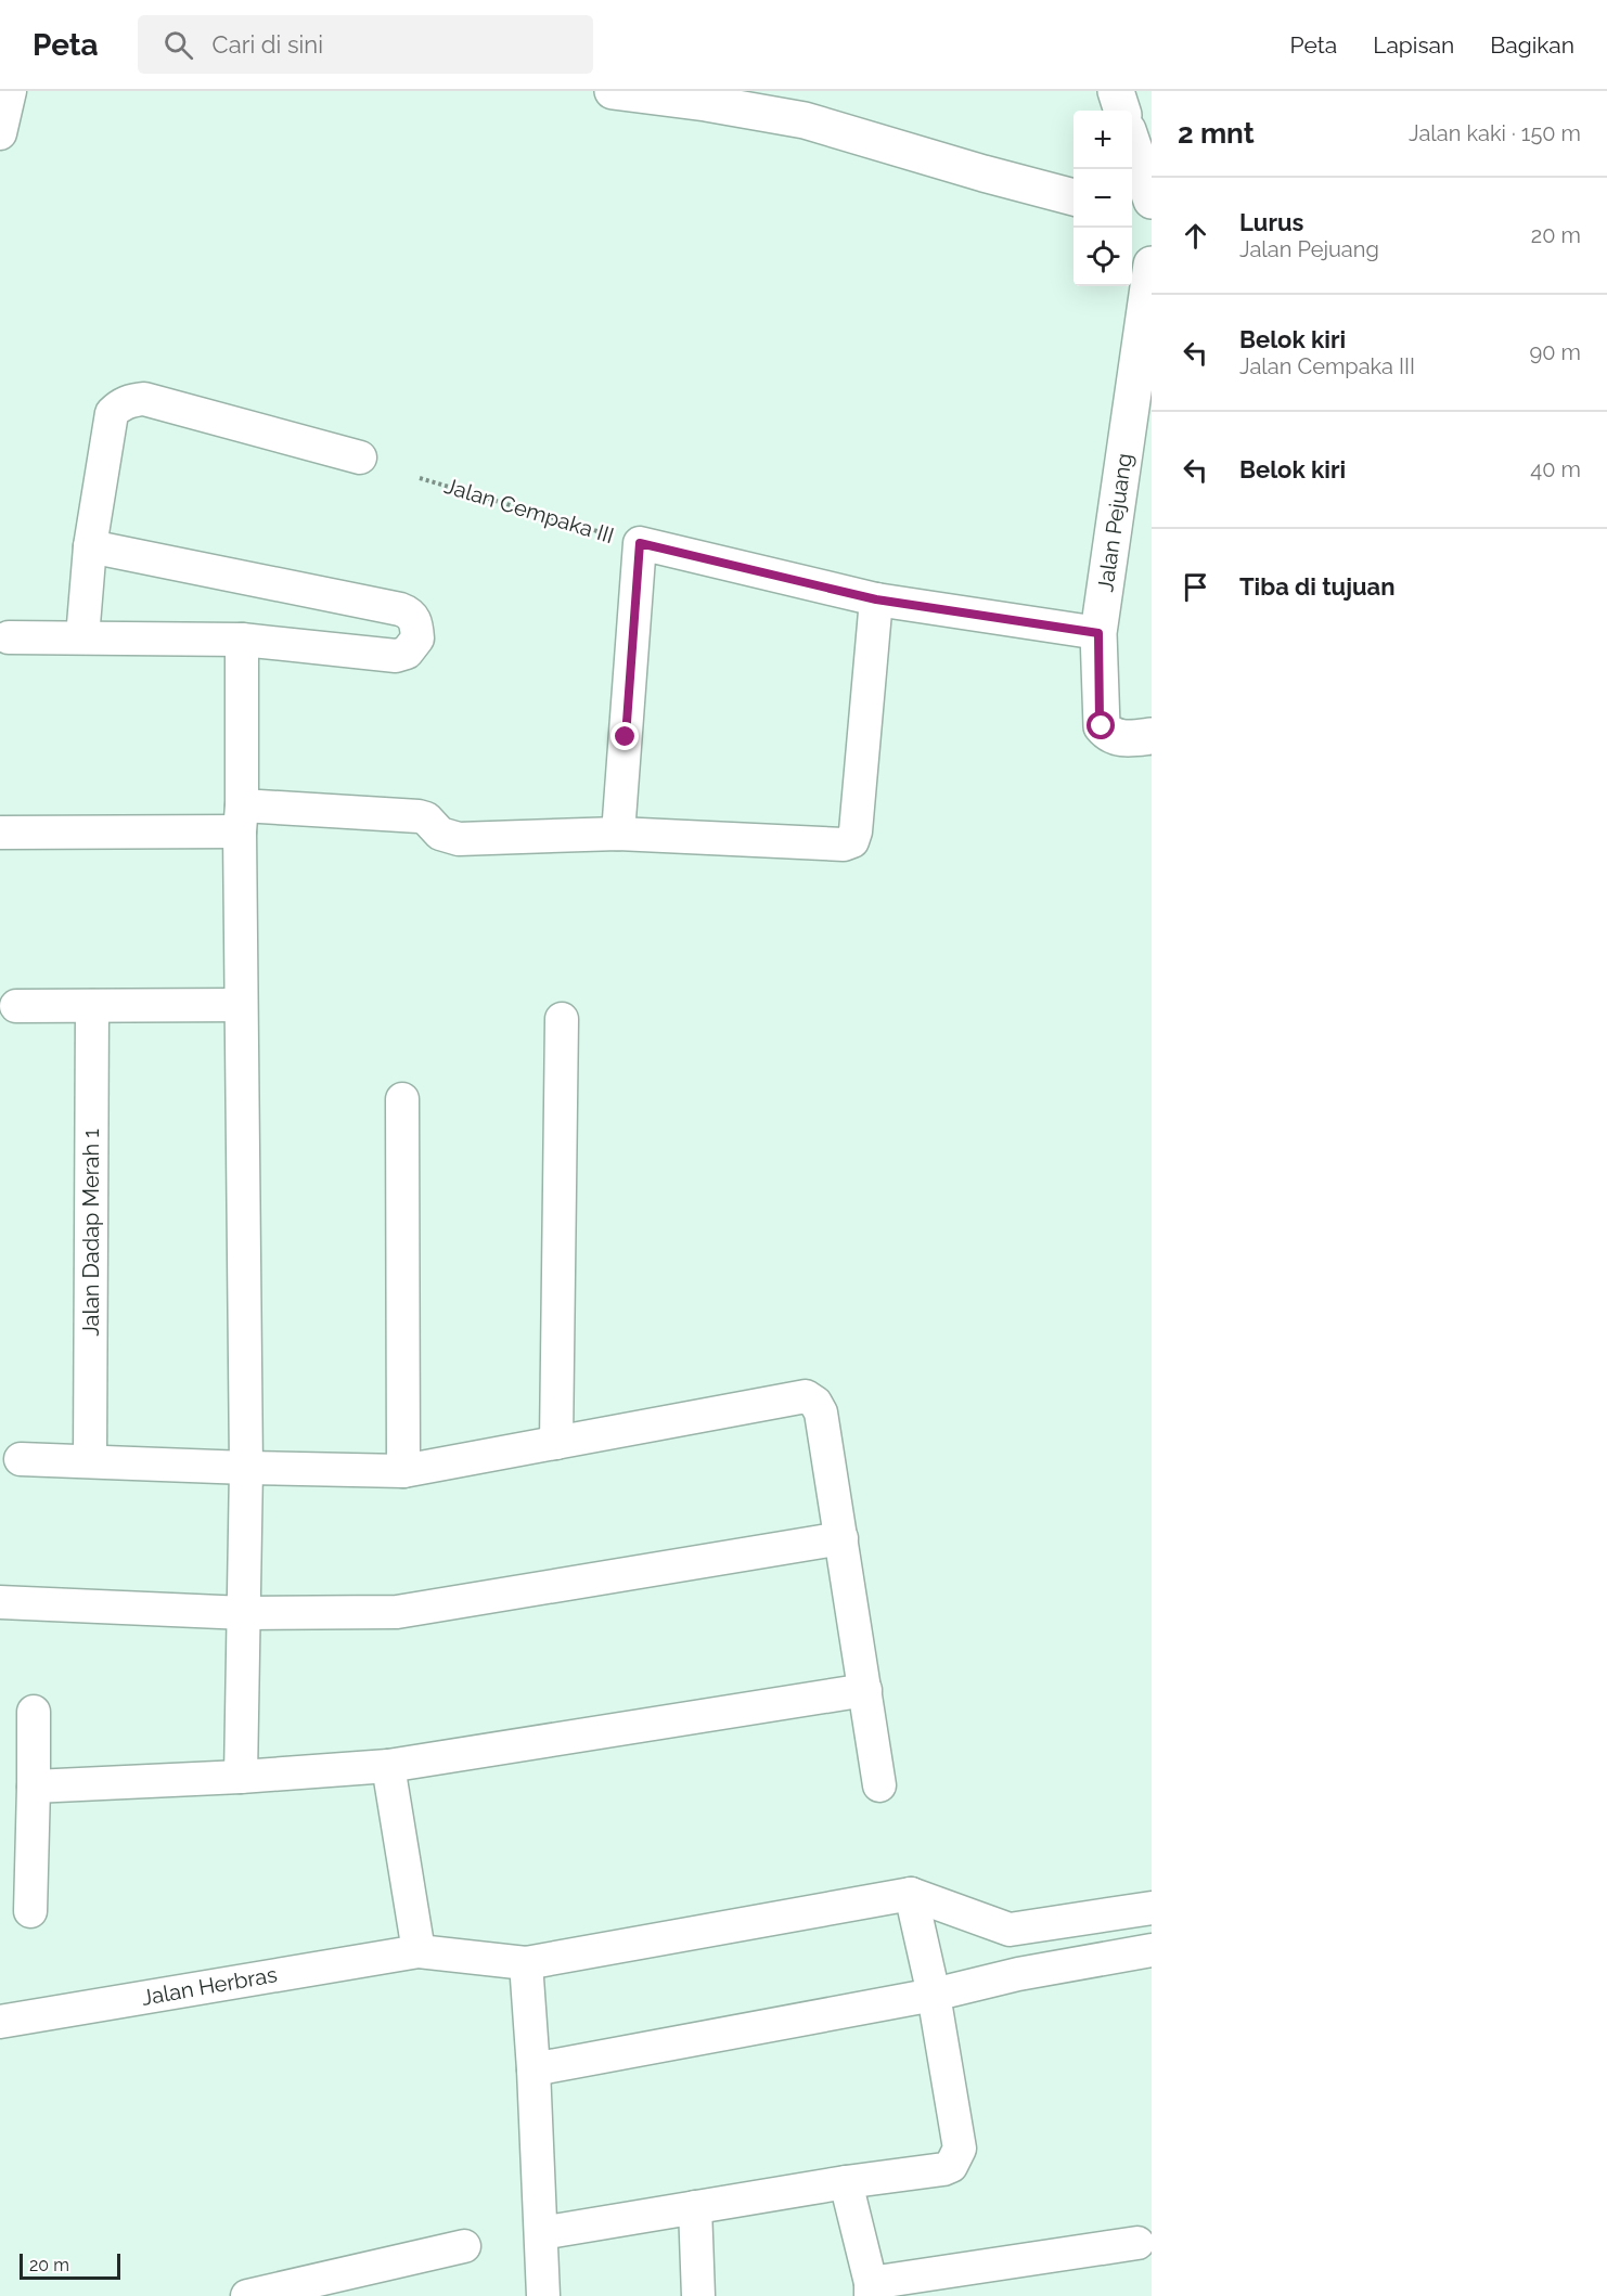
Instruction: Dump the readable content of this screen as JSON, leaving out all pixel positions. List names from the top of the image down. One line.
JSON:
{"streets":{"street":["Jalan Cempaka III","Jalan Pejuang","Jalan Dadap Merah 1","Jalan Herbras"]},"crossings":[["Jalan Cempaka III","Jalan Pejuang"]],"scale_bar":"20 m","page":{"header":"Peta","search":"Cari di sini","nav":["Peta","Lapisan","Bagikan"],"heading":["2 mnt","Jalan kaki · 150 m"],"map_buttons":["+","−"],"list":[["Lurus","Jalan Pejuang","20 m"],["Belok kiri","Jalan Cempaka III","90 m"],["Belok kiri","40 m"],"Tiba di tujuan"],"scale":"20 m"}}
